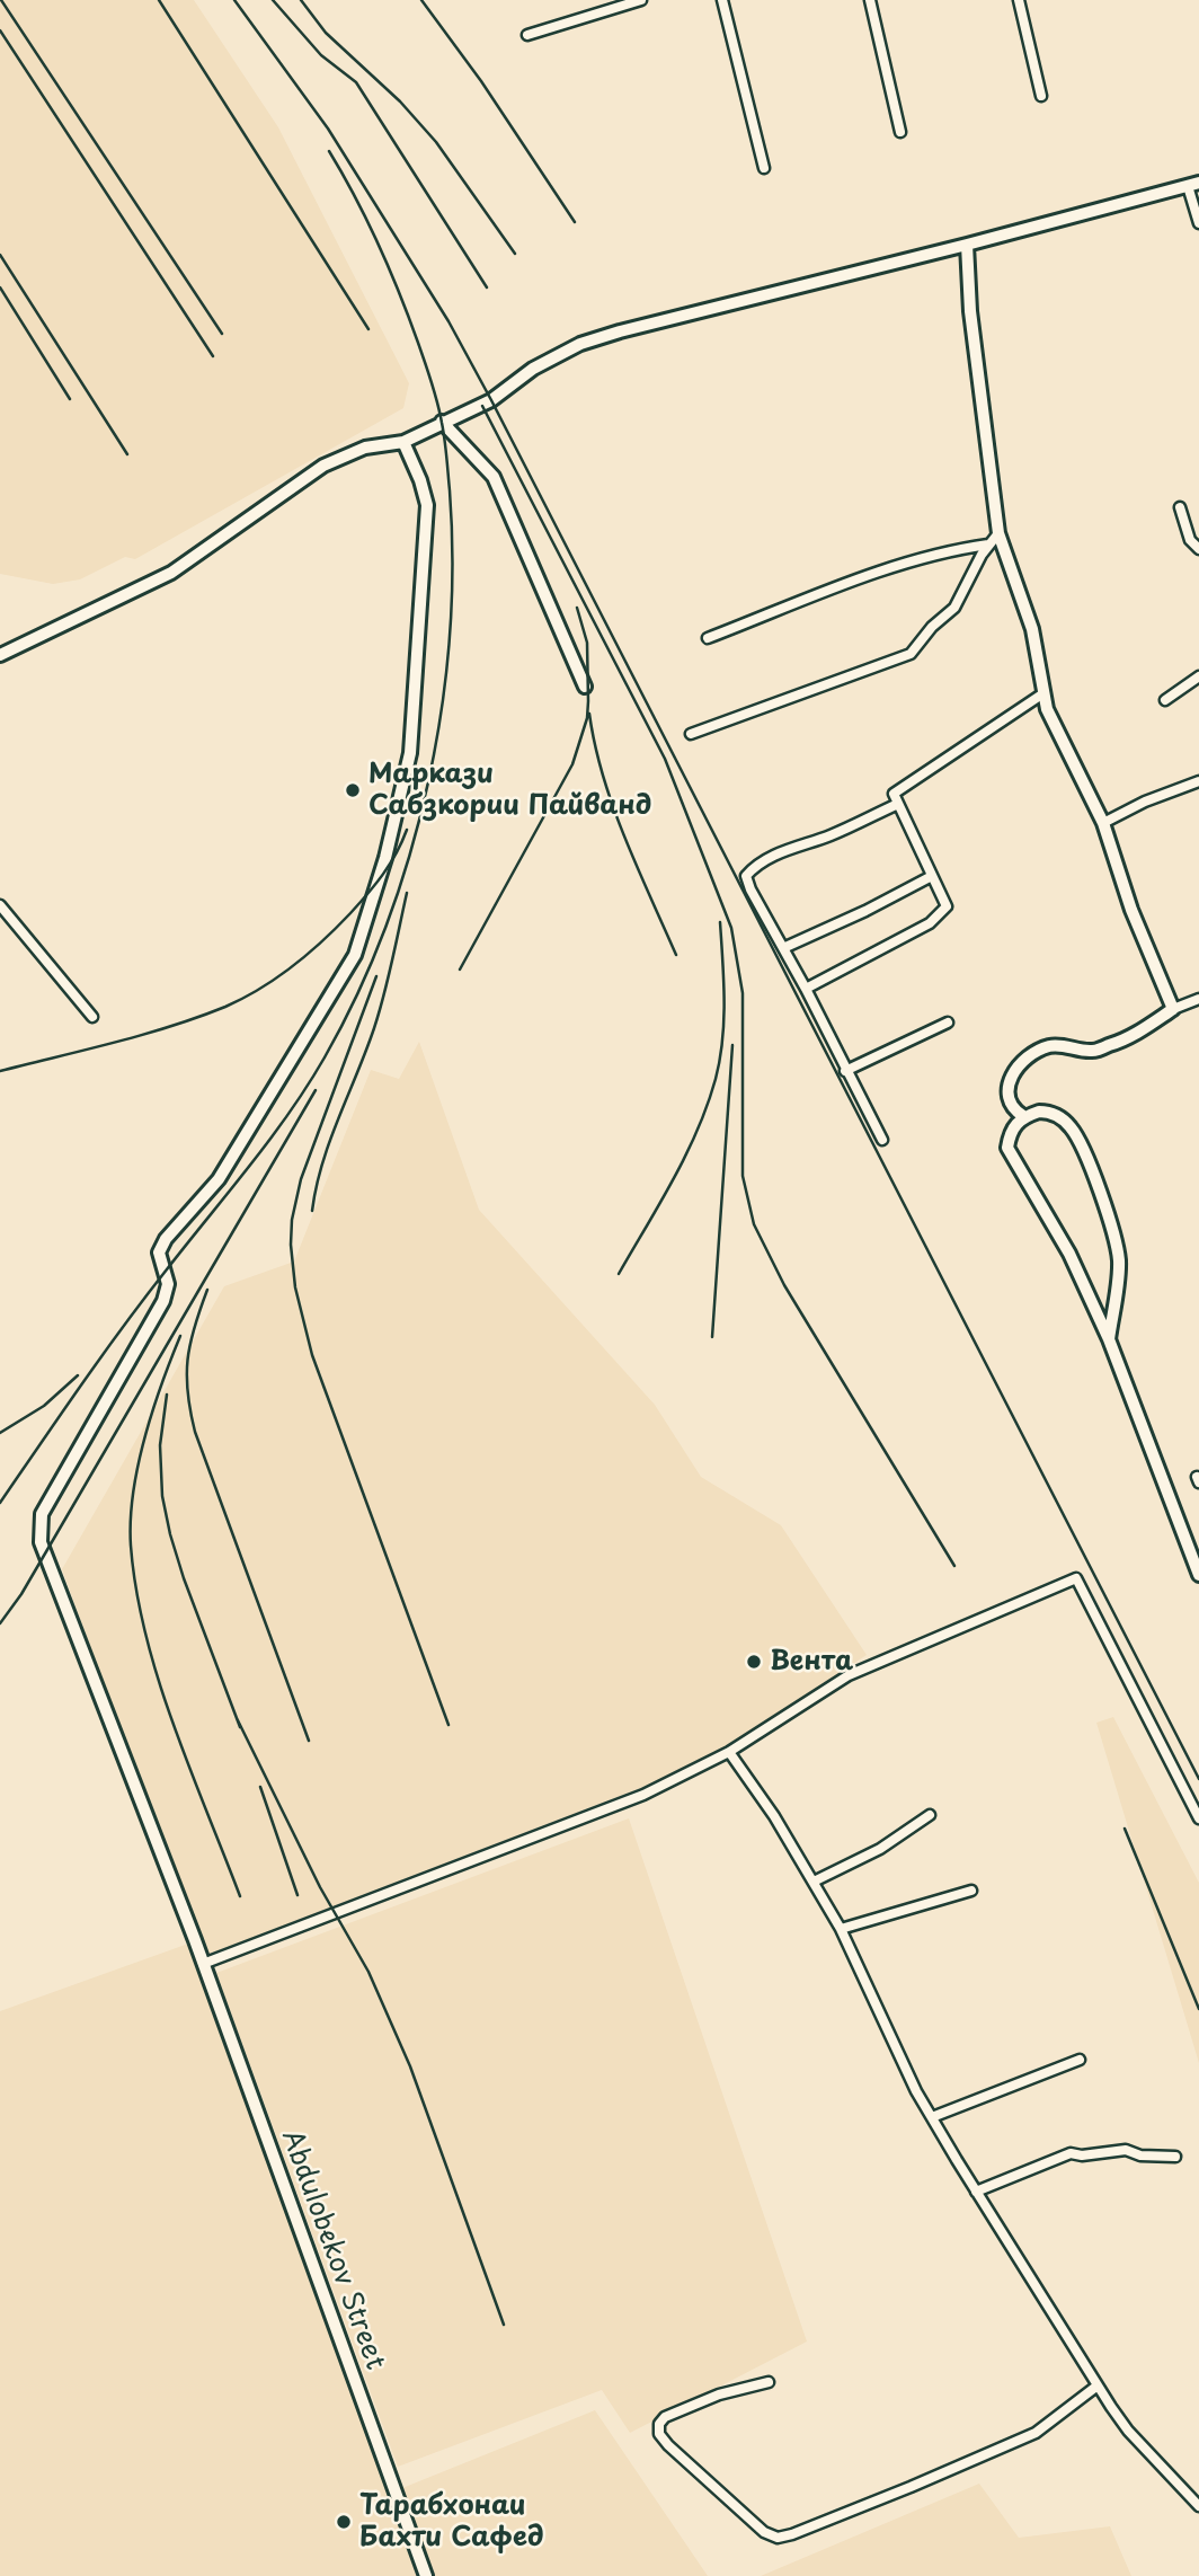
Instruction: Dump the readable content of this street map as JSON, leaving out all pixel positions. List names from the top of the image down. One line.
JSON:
{"streets":{"street":["Abdulobekov Street"]},"places":["Маркази Сабзкории Пайванд","Вента","Тарабхонаи Бахти Сафед"]}
